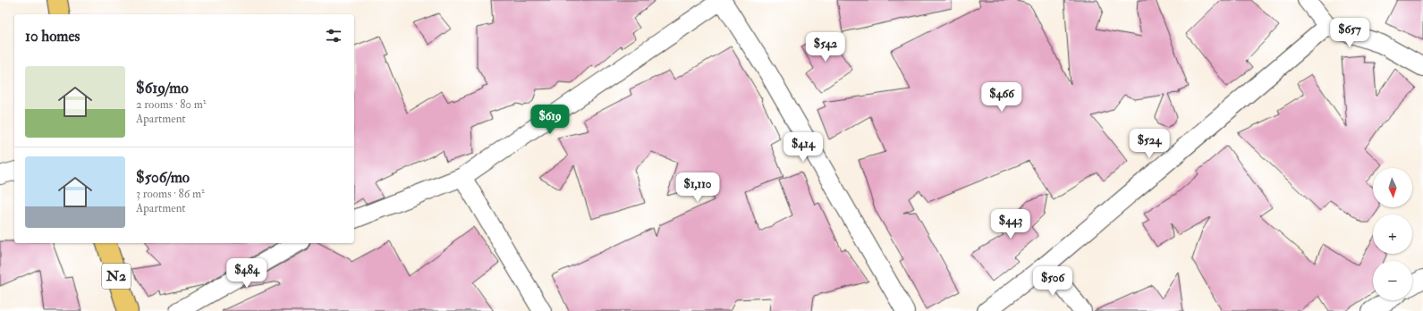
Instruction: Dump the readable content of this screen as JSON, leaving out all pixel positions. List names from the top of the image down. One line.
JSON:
{"streets":{"highway":["N2"]},"north":"bottom","page":{"heading":"10 homes","price":["$657","$542","$466","$619","$524","$414","$1,110","$443","$484","$506"],"list":[{"name":"$619/mo","note":"2 rooms · 80 m² · Apartment"},{"name":"$506/mo","note":"3 rooms · 86 m² · Apartment"}],"map_buttons":["+","−"]}}
